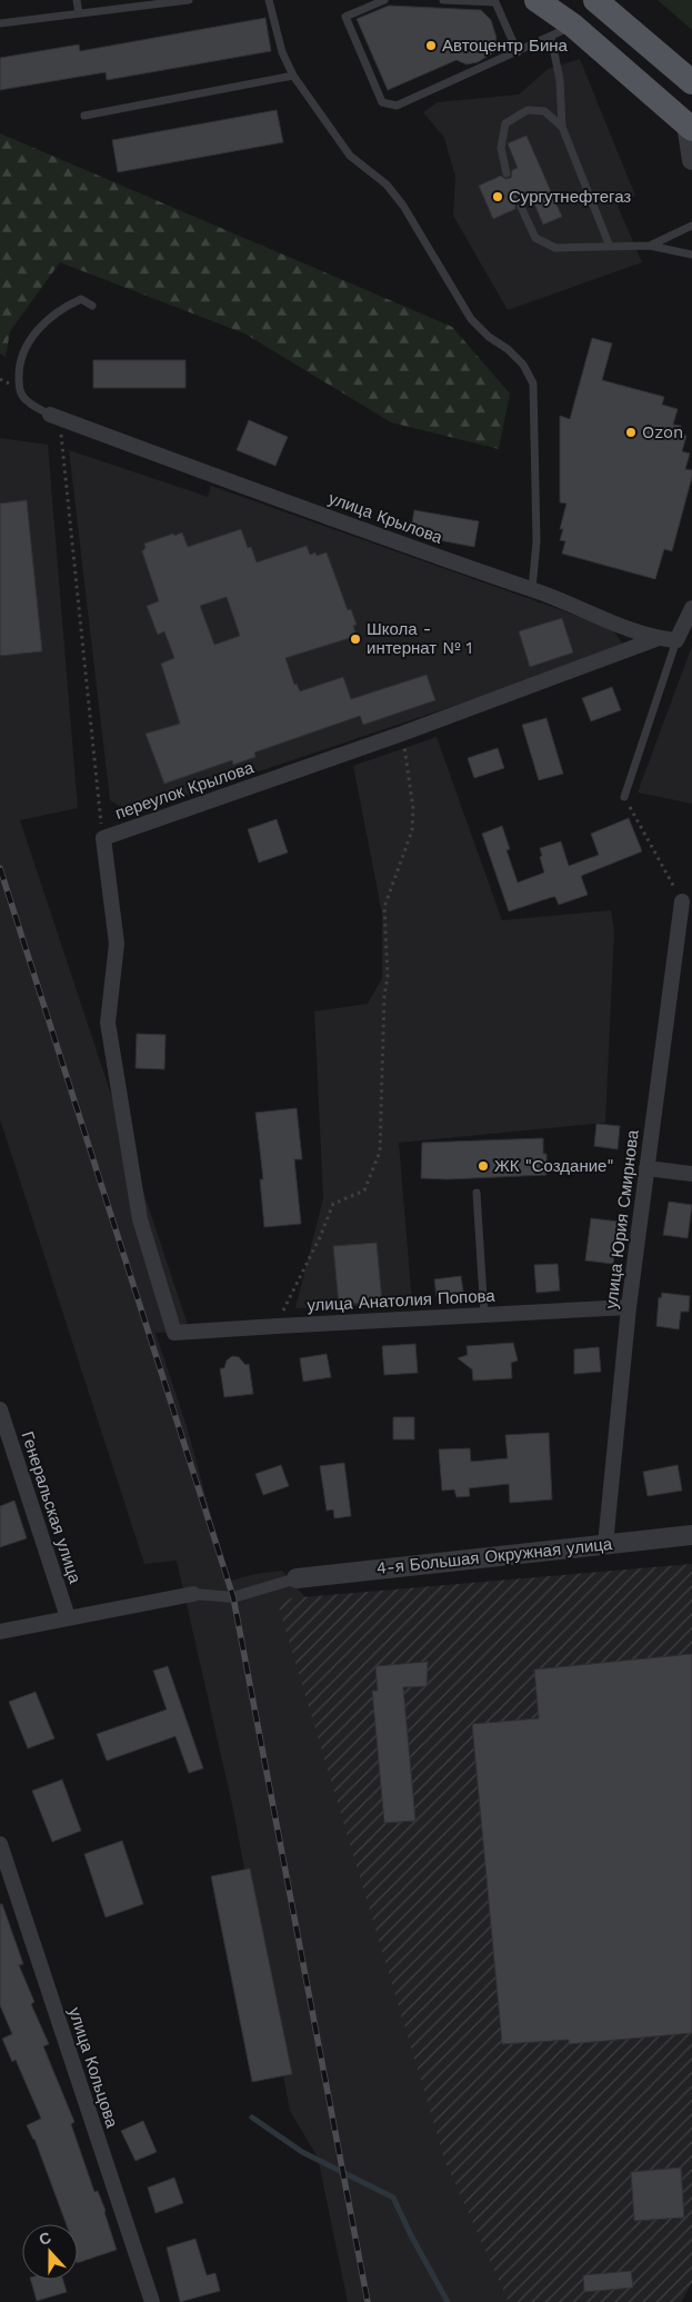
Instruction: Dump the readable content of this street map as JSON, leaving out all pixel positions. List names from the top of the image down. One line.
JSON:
{"streets":{"street":["улица Крылова","переулок Крылова","улица Юрия Смирнова","улица Анатолия Попова","Генеральская улица","4-я Большая Окружная улица","улица Кольцова"]},"crossings":[["улица Крылова","переулок Крылова"],["переулок Крылова","улица Анатолия Попова"],["улица Юрия Смирнова","улица Анатолия Попова"],["улица Юрия Смирнова","4-я Большая Окружная улица"]],"places":["Автоцентр Бина","Сургутнефтегаз","Ozon","Школа - интернат № 1","ЖК \"Создание\""],"north":"top"}
